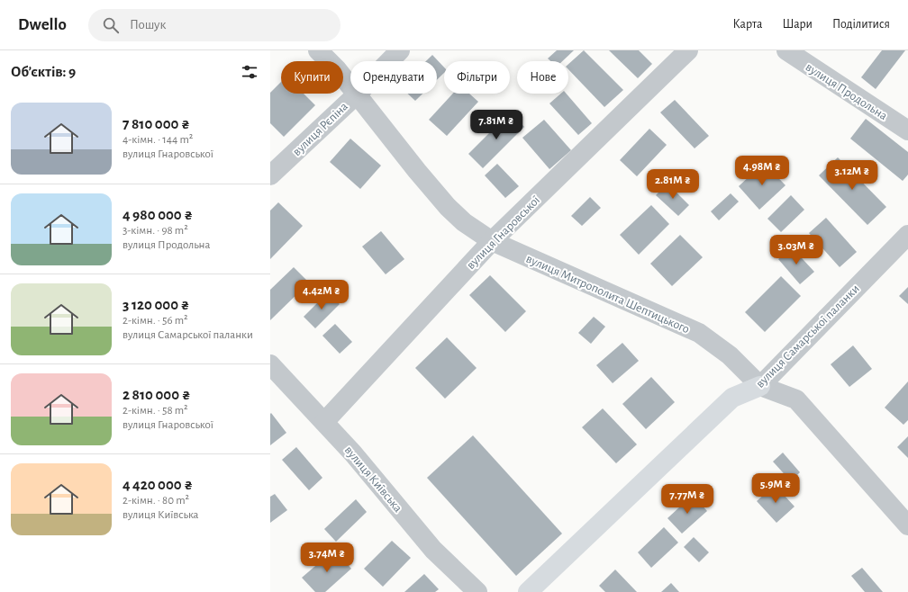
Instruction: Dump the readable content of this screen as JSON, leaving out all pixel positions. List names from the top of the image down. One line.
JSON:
{"streets":{"street":["вулиця Продольна","вулиця Рєпіна","вулиця Гнаровської","вулиця Митрополита Шептицького","вулиця Самарської паланки","вулиця Київська"]},"crossings":[["вулиця Рєпіна","вулиця Митрополита Шептицького"],["вулиця Гнаровської","вулиця Митрополита Шептицького"],["вулиця Гнаровської","вулиця Київська"],["вулиця Митрополита Шептицького","вулиця Самарської паланки"]],"page":{"header":"Dwello","search":"Пошук","nav":["Карта","Шари","Поділитися"],"heading":"Об’єктів: 9","chip":["Купити","Орендувати","Фільтри","Нове"],"list":[{"name":"7 810 000 ₴","note":"4-кімн. · 144 m² · вулиця Гнаровської"},{"name":"4 980 000 ₴","note":"3-кімн. · 98 m² · вулиця Продольна"},{"name":"3 120 000 ₴","note":"2-кімн. · 56 m² · вулиця Самарської паланки"},{"name":"2 810 000 ₴","note":"2-кімн. · 58 m² · вулиця Гнаровської"},{"name":"4 420 000 ₴","note":"2-кімн. · 80 m² · вулиця Київська"}],"price":["7.81M ₴","4.98M ₴","3.12M ₴","2.81M ₴","3.03M ₴","4.42M ₴","5.9M ₴","7.77M ₴","3.74M ₴"]}}
